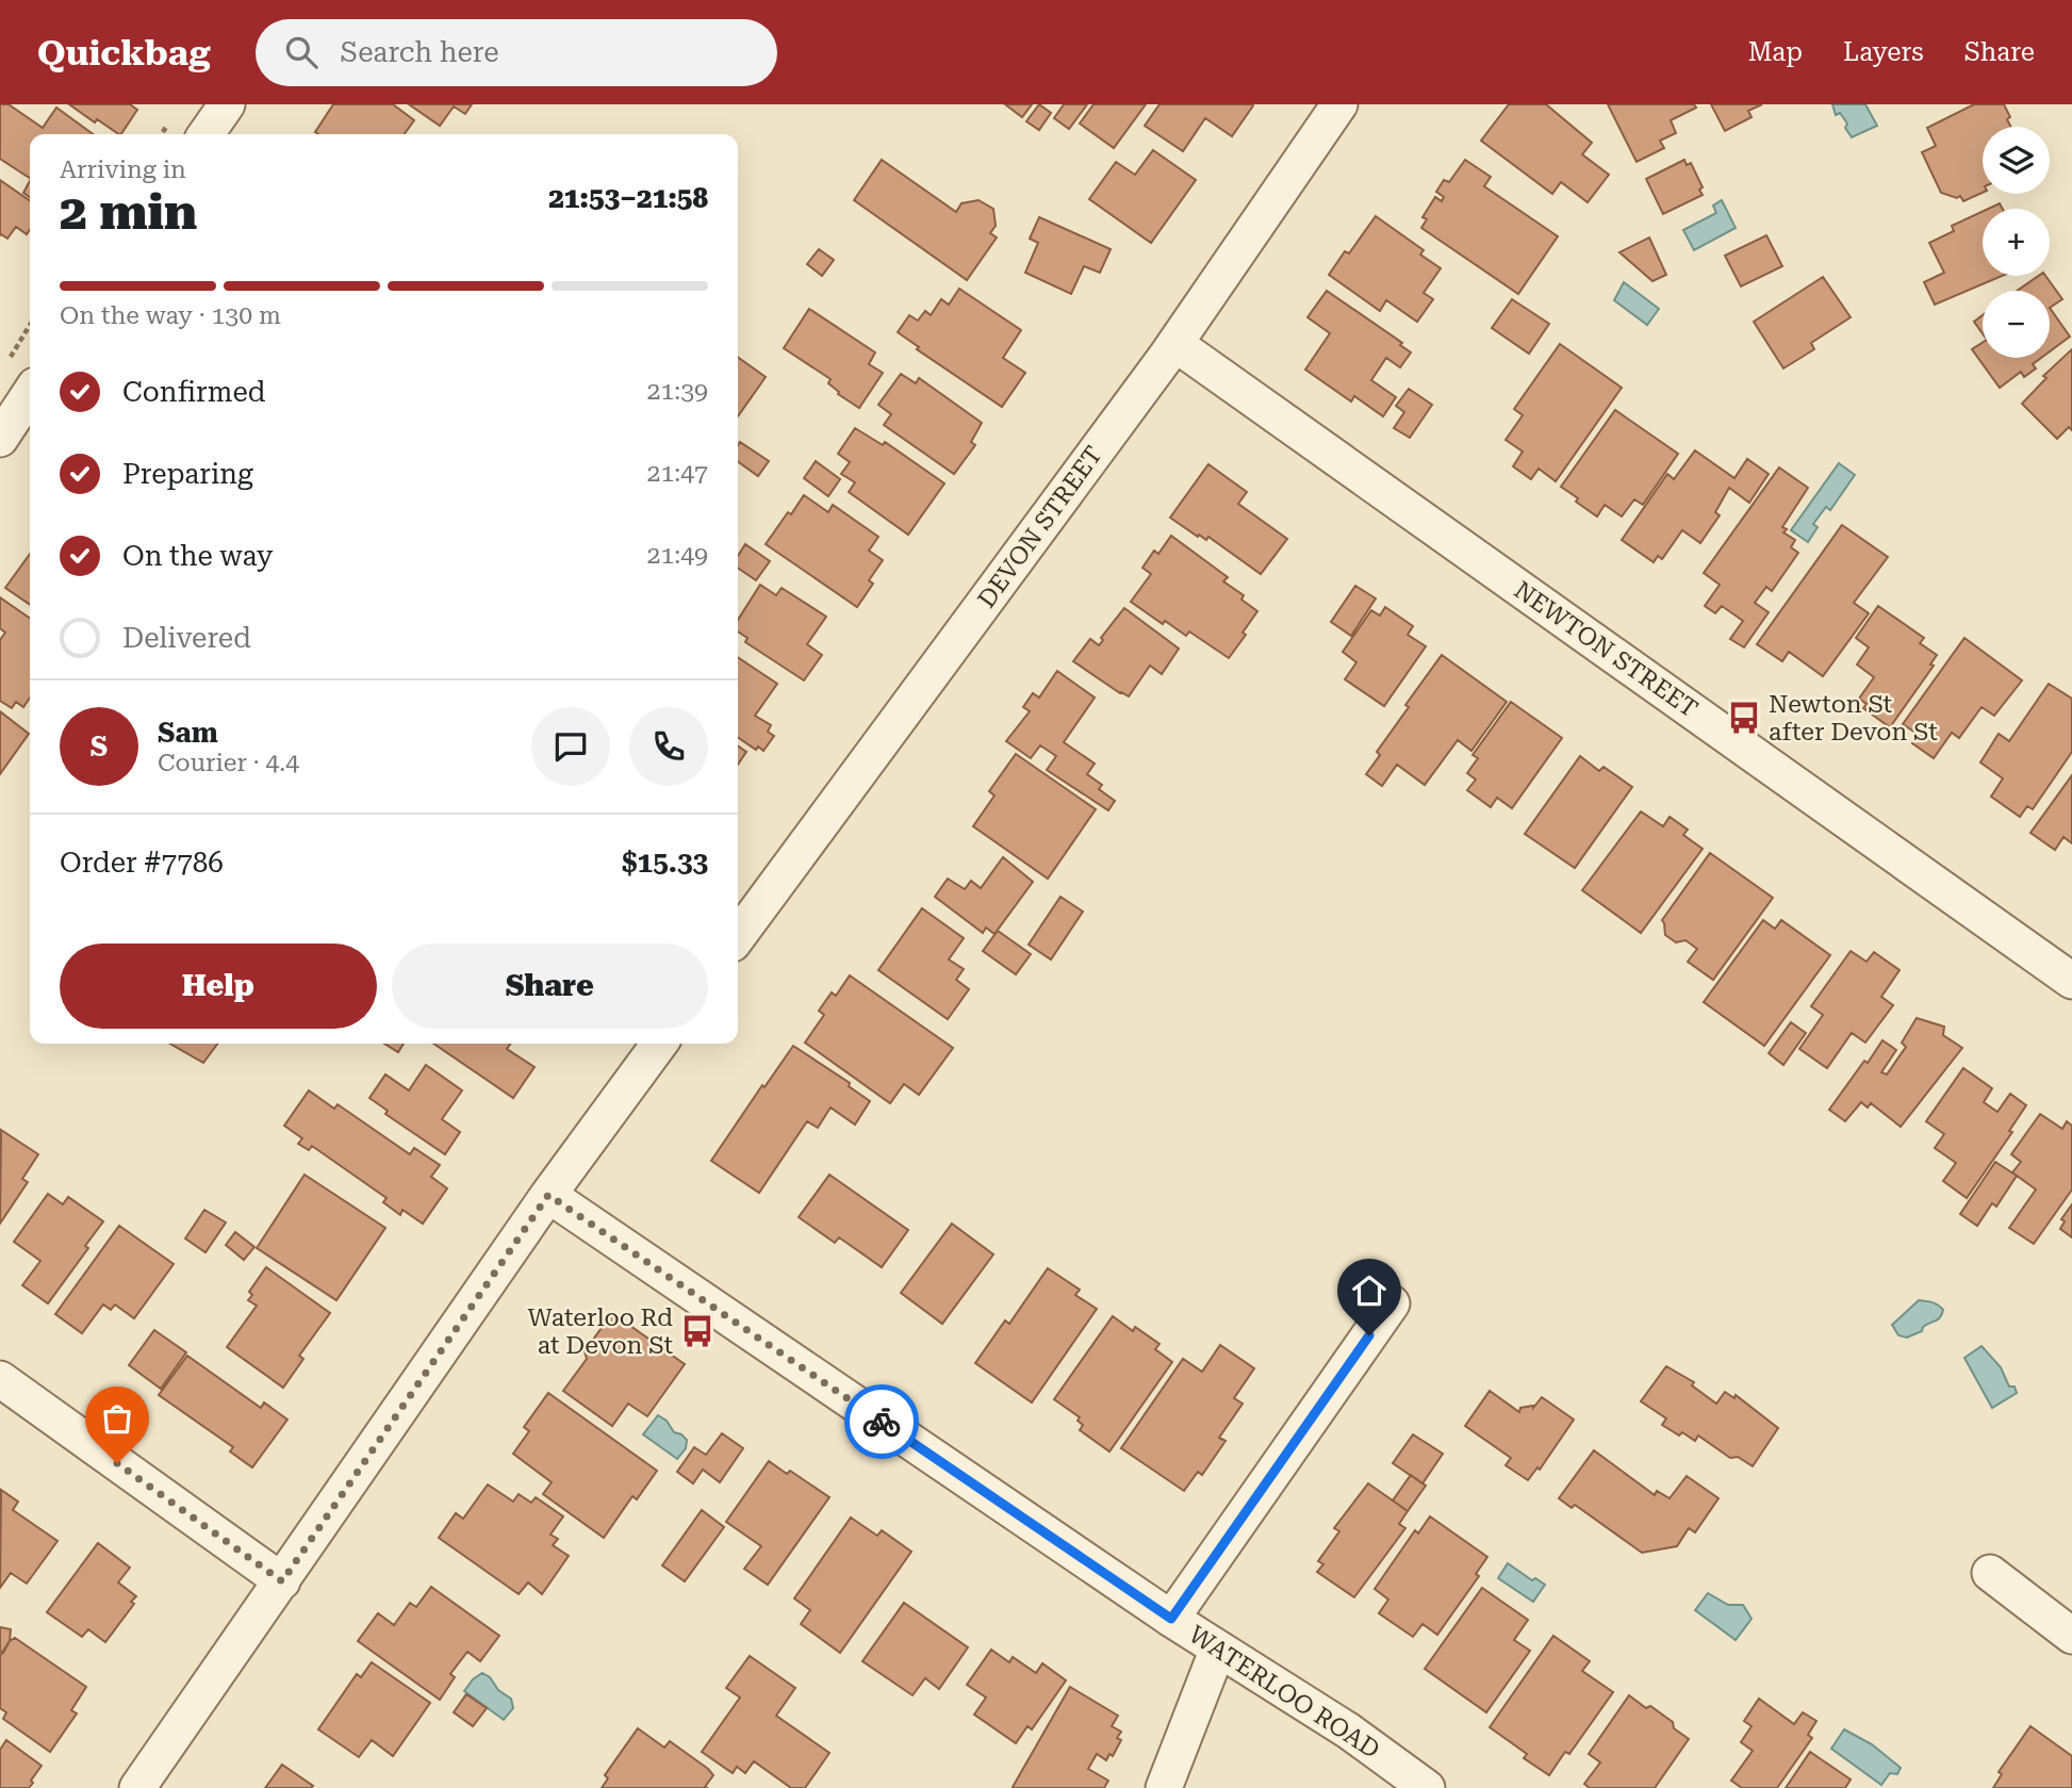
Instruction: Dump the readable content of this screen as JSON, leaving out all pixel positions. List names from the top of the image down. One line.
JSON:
{"streets":{"street":["DEVON STREET","NEWTON STREET","WATERLOO ROAD"]},"crossings":[["DEVON STREET","NEWTON STREET"]],"places":{"bus stop":["Newton St after Devon St","Waterloo Rd at Devon St"]},"page":{"header":"Quickbag","search":"Search here","nav":["Map","Layers","Share"],"map_buttons":["+","−"],"heading":["2 min","Arriving in","21:53–21:58"],"panel":["Sam","Courier · 4.4","Order #7786","$15.33"],"bar":"On the way · 130 m","list":[["Confirmed","21:39"],["Preparing","21:47"],["On the way","21:49"],"Delivered"],"round":"S","buttons":["Help","Share"]}}
